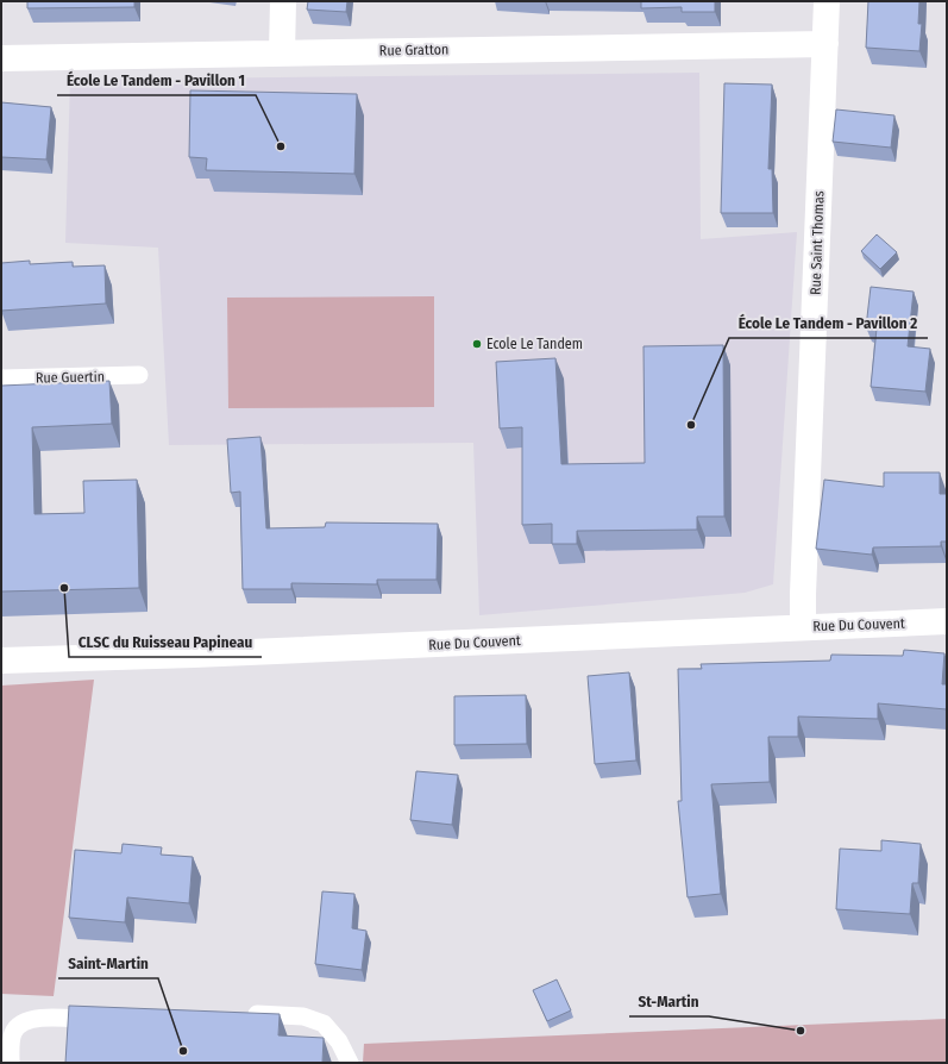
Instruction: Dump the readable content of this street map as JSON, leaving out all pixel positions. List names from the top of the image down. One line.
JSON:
{"streets":{"street":["Rue Gratton","Rue Saint Thomas","Rue Du Couvent"],"lane":["Rue Guertin"]},"crossings":[["Rue Gratton","Rue Saint Thomas"],["Rue Saint Thomas","Rue Du Couvent"]],"places":["École Le Tandem - Pavillon 1","Ecole Le Tandem","École Le Tandem - Pavillon 2","CLSC du Ruisseau Papineau","St-Martin","Saint-Martin"]}
